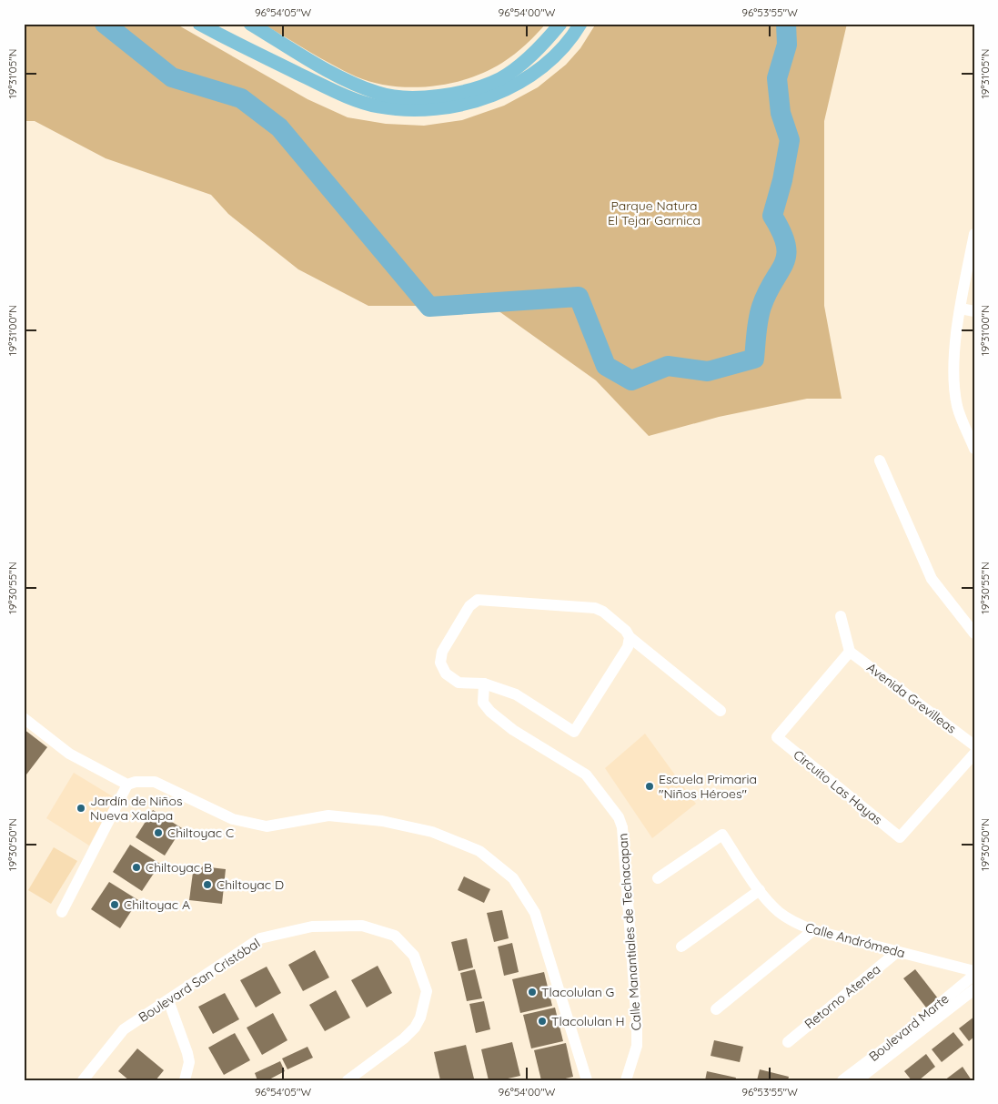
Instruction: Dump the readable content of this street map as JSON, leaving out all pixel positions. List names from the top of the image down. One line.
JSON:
{"streets":{"street":["Avenida Grevilleas","Circuito Las Hayas","Calle Manantiales de Techacapan","Calle Andrómeda","Boulevard San Cristóbal","Retorno Atenea","Boulevard Marte"]},"crossings":[["Avenida Grevilleas","Circuito Las Hayas"],["Calle Andrómeda","Retorno Atenea"]],"parks":["Parque Natura El Tejar Garnica"],"places":["Escuela Primaria ''Niños Héroes''","Jardín de Niños Nueva Xalapa","Chiltoyac C","Chiltoyac B","Chiltoyac D","Chiltoyac A","Tlacolulan G","Tlacolulan H"],"coordinates":["96°54'05\"W","96°54'00\"W","96°53'55\"W","19°31'05\"N","19°31'00\"N","19°30'55\"N","19°30'50\"N"]}
